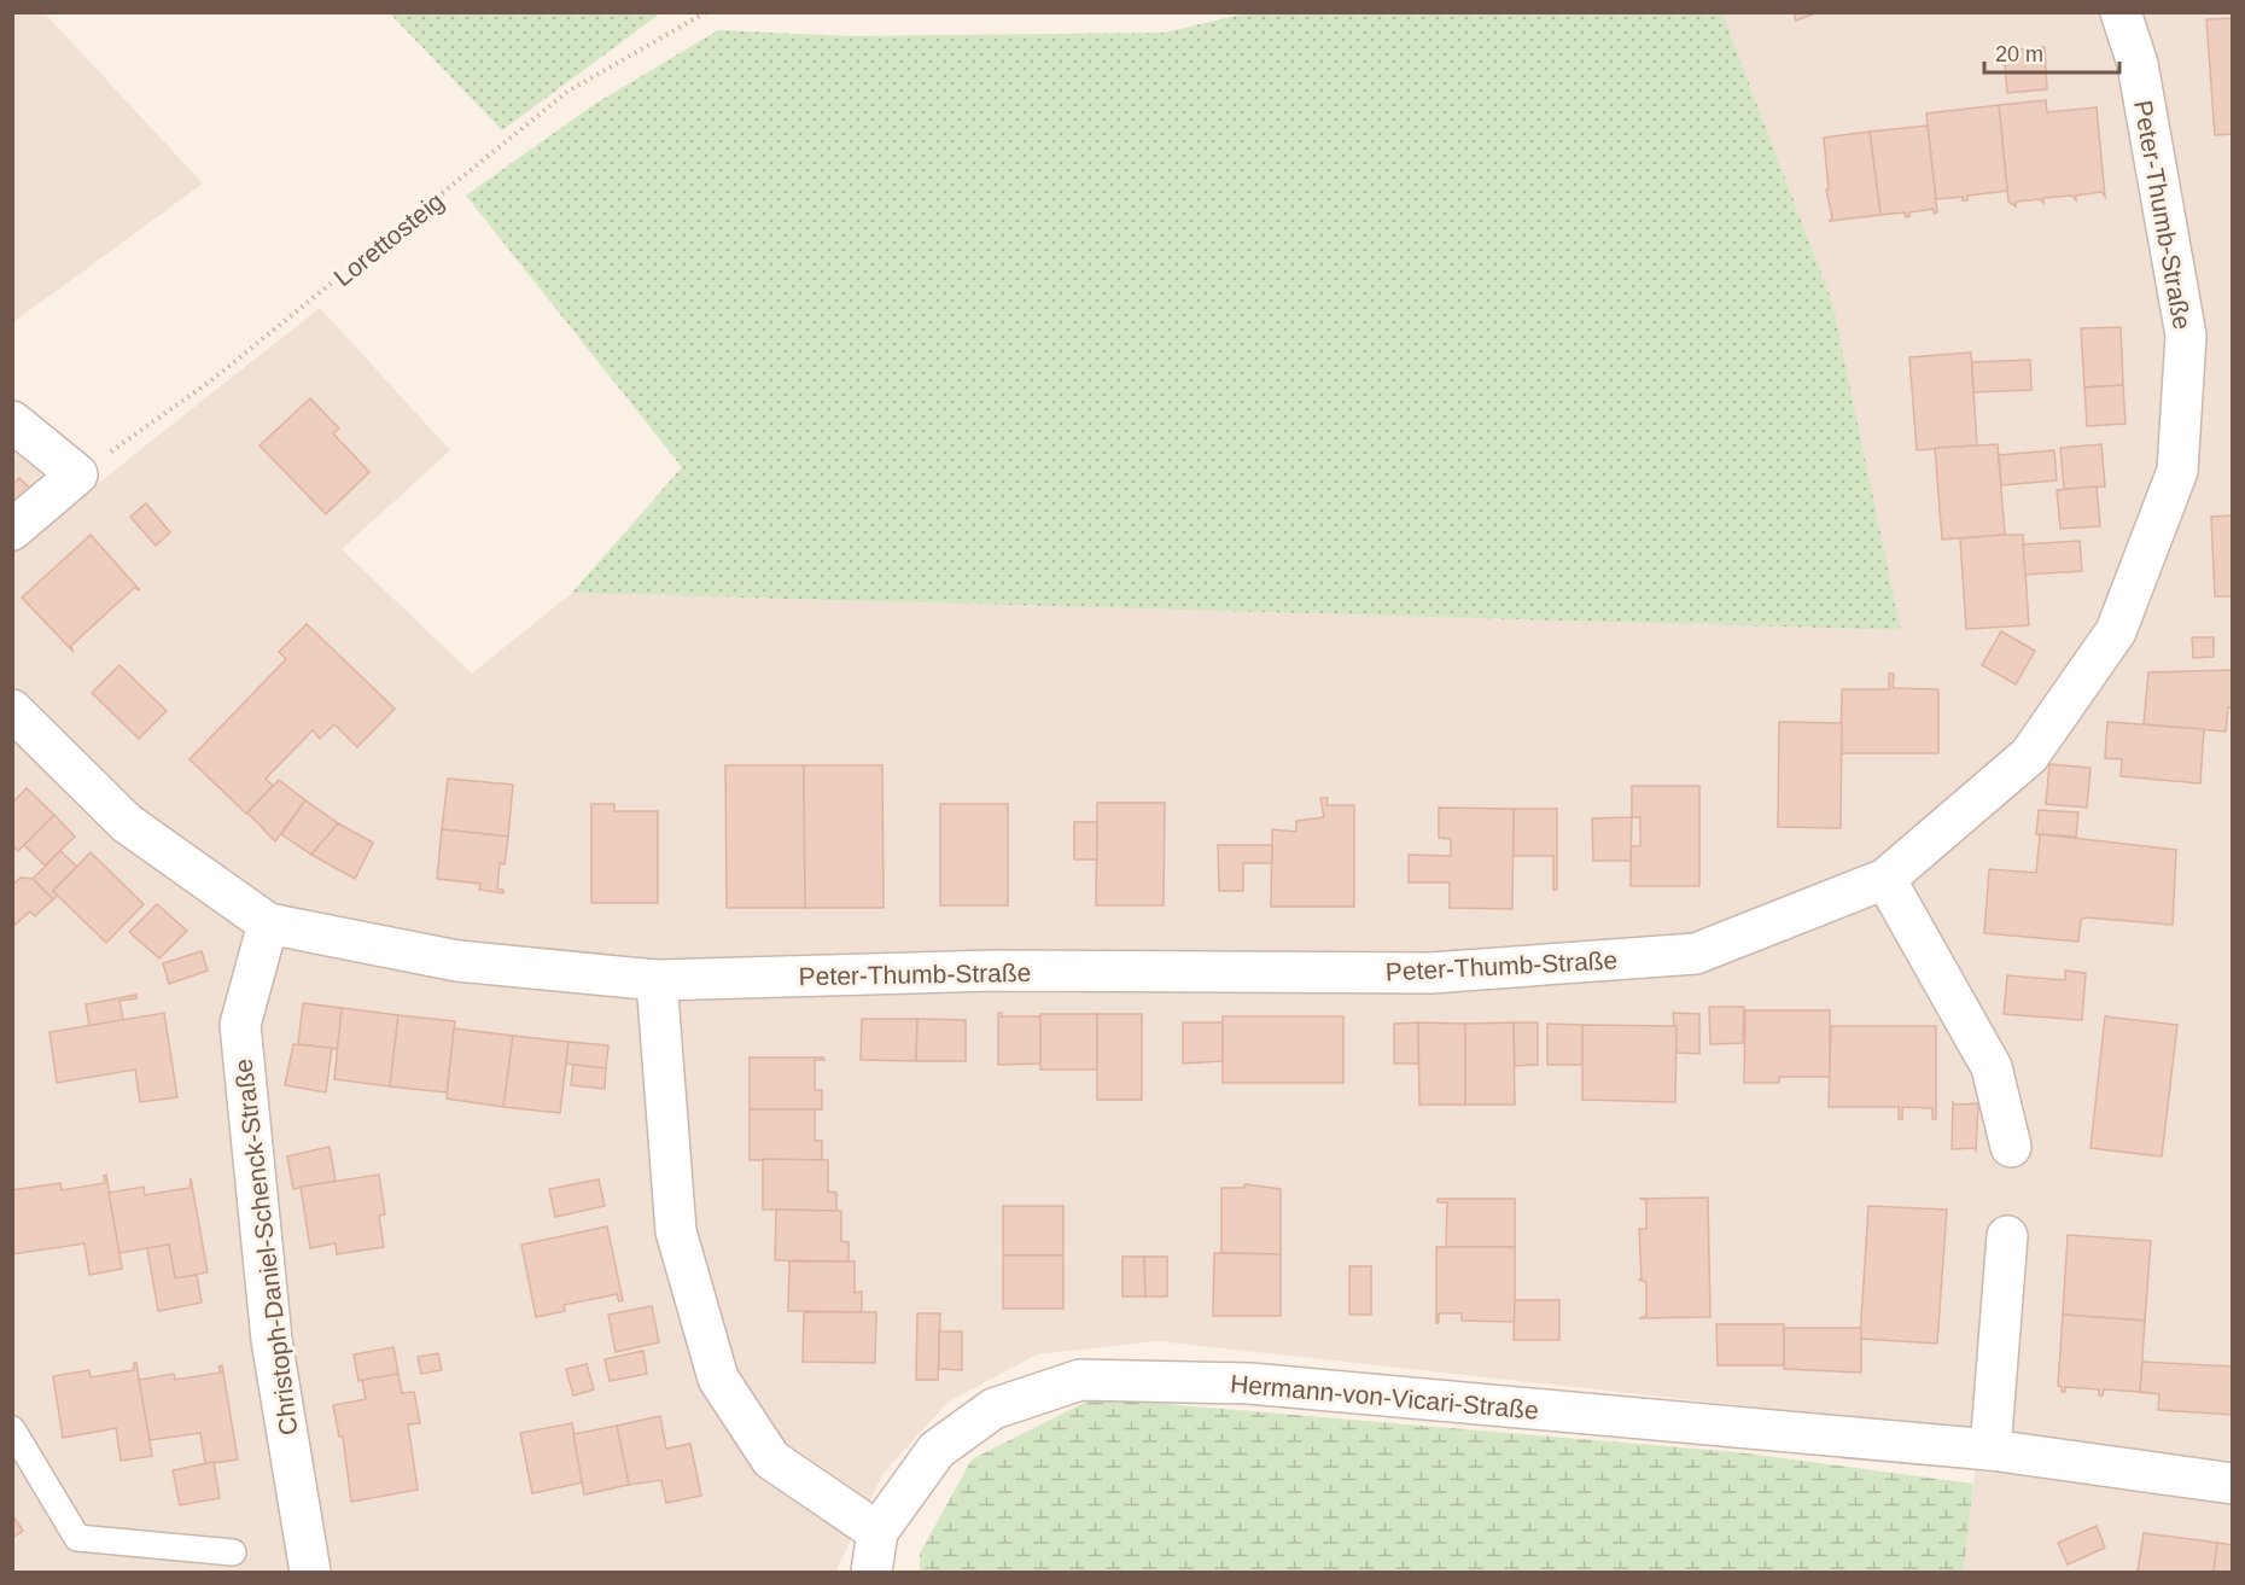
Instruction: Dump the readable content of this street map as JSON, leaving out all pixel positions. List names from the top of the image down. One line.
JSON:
{"streets":{"street":["Peter-Thumb-Straße","Christoph-Daniel-Schenck-Straße","Hermann-von-Vicari-Straße"],"path":["Lorettosteig"]},"crossings":[["Peter-Thumb-Straße","Christoph-Daniel-Schenck-Straße"]],"scale_bar":"20 m"}
